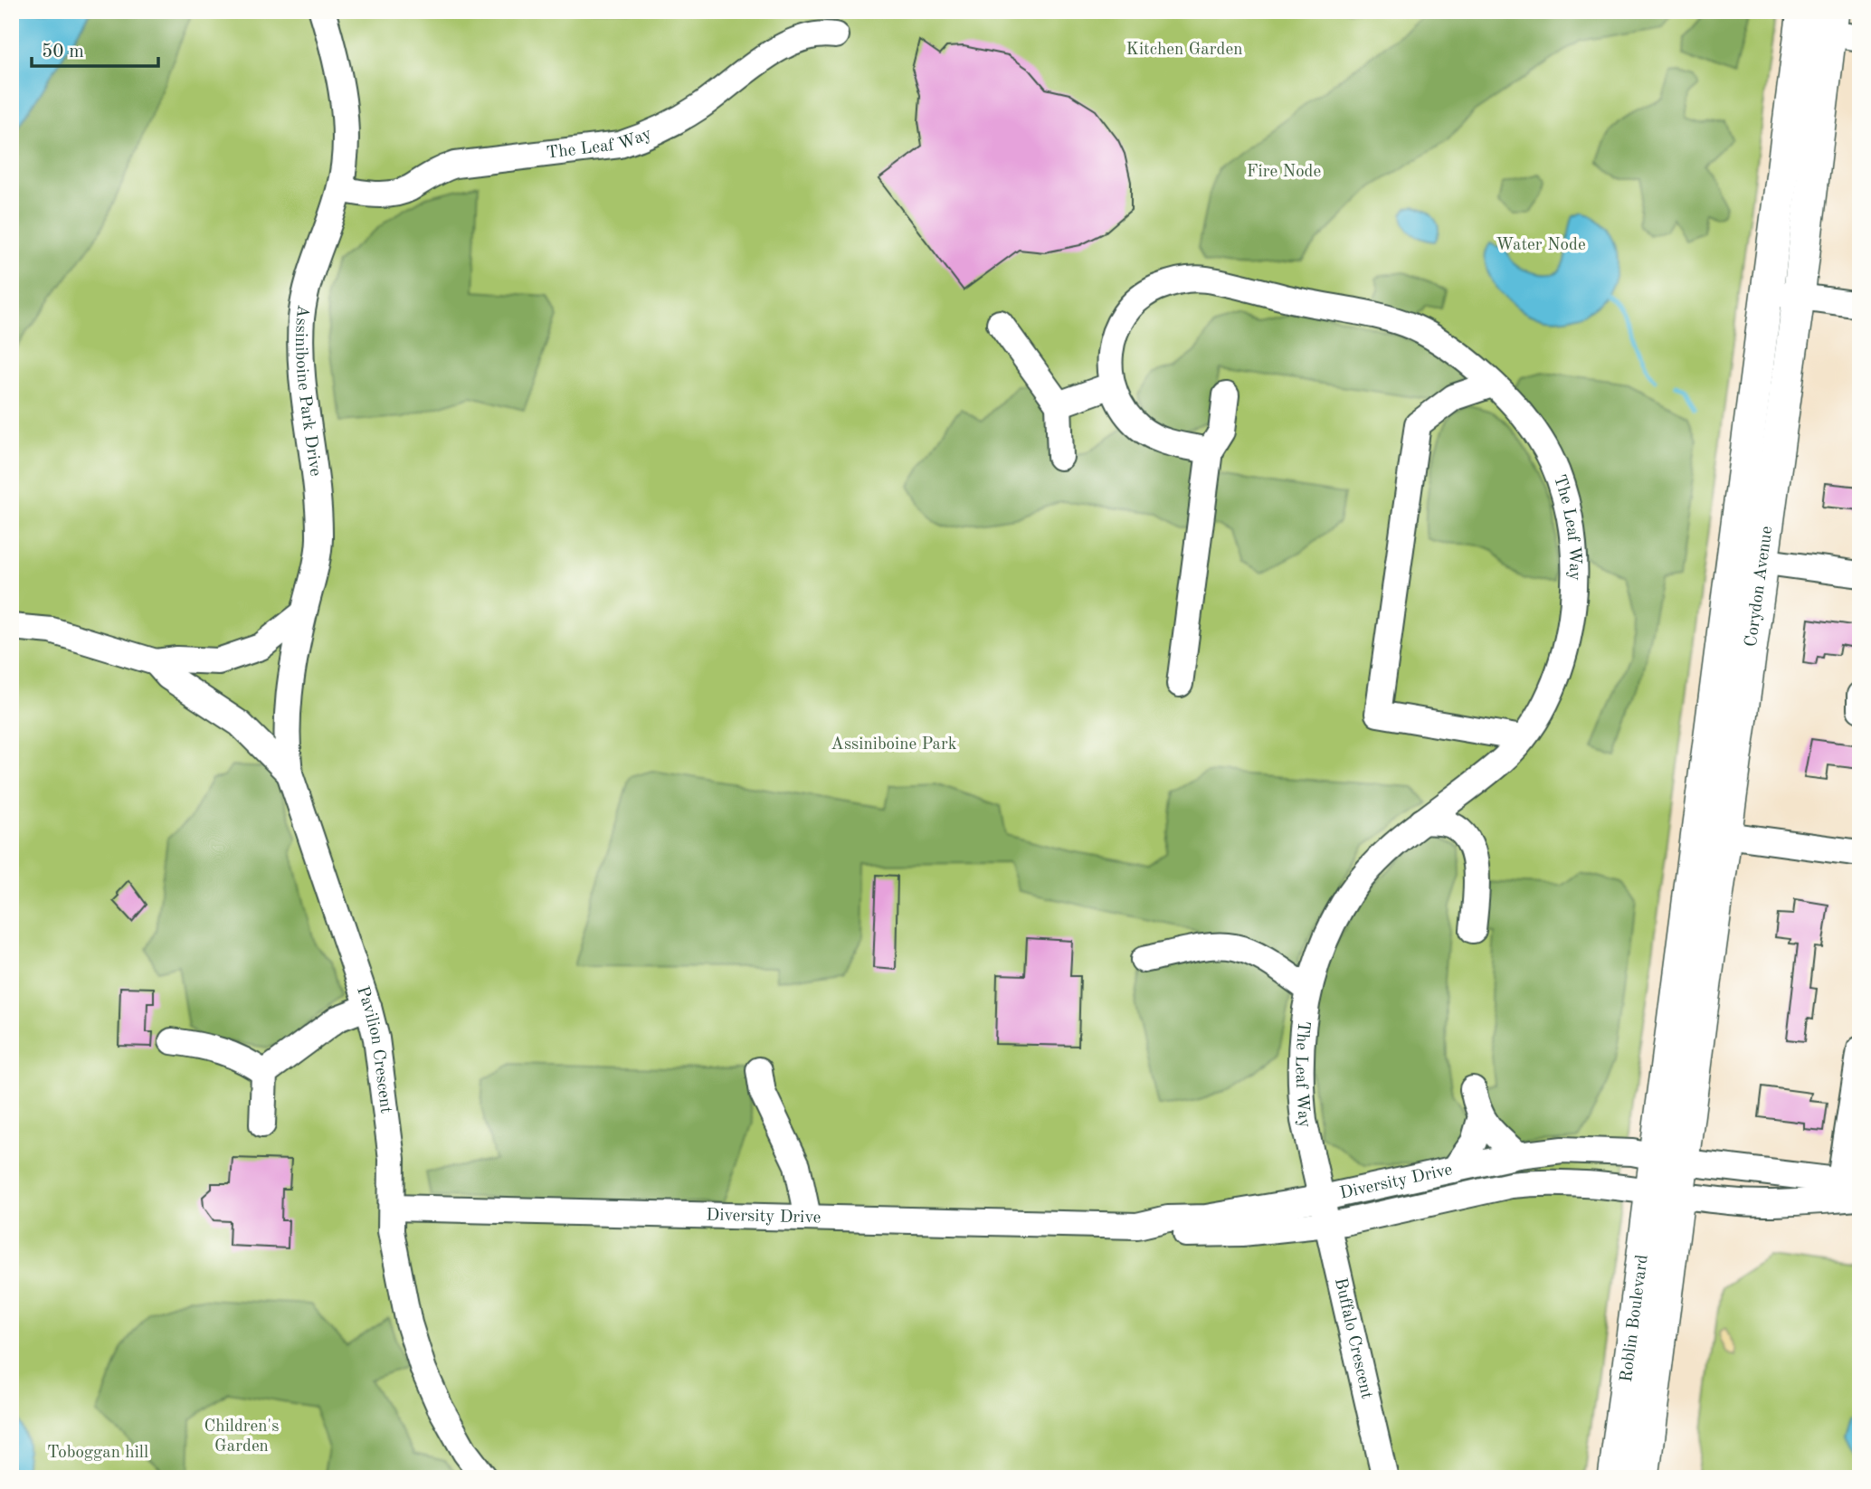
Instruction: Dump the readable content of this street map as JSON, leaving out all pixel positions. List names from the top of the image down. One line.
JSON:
{"streets":{"main road":["Corydon Avenue","Roblin Boulevard"],"street":["The Leaf Way","Assiniboine Park Drive","Pavilion Crescent","Diversity Drive","Buffalo Crescent"]},"crossings":[["The Leaf Way","Assiniboine Park Drive"],["The Leaf Way","Diversity Drive"],["The Leaf Way","Buffalo Crescent"],["Assiniboine Park Drive","Pavilion Crescent"],["Corydon Avenue","Diversity Drive"],["Corydon Avenue","Roblin Boulevard"],["Pavilion Crescent","Diversity Drive"],["Diversity Drive","Roblin Boulevard"],["Diversity Drive","Buffalo Crescent"]],"parks":["Kitchen Garden","Fire Node","Water Node","Assiniboine Park","Children's Garden","Toboggan hill"],"scale_bar":"50 m"}
